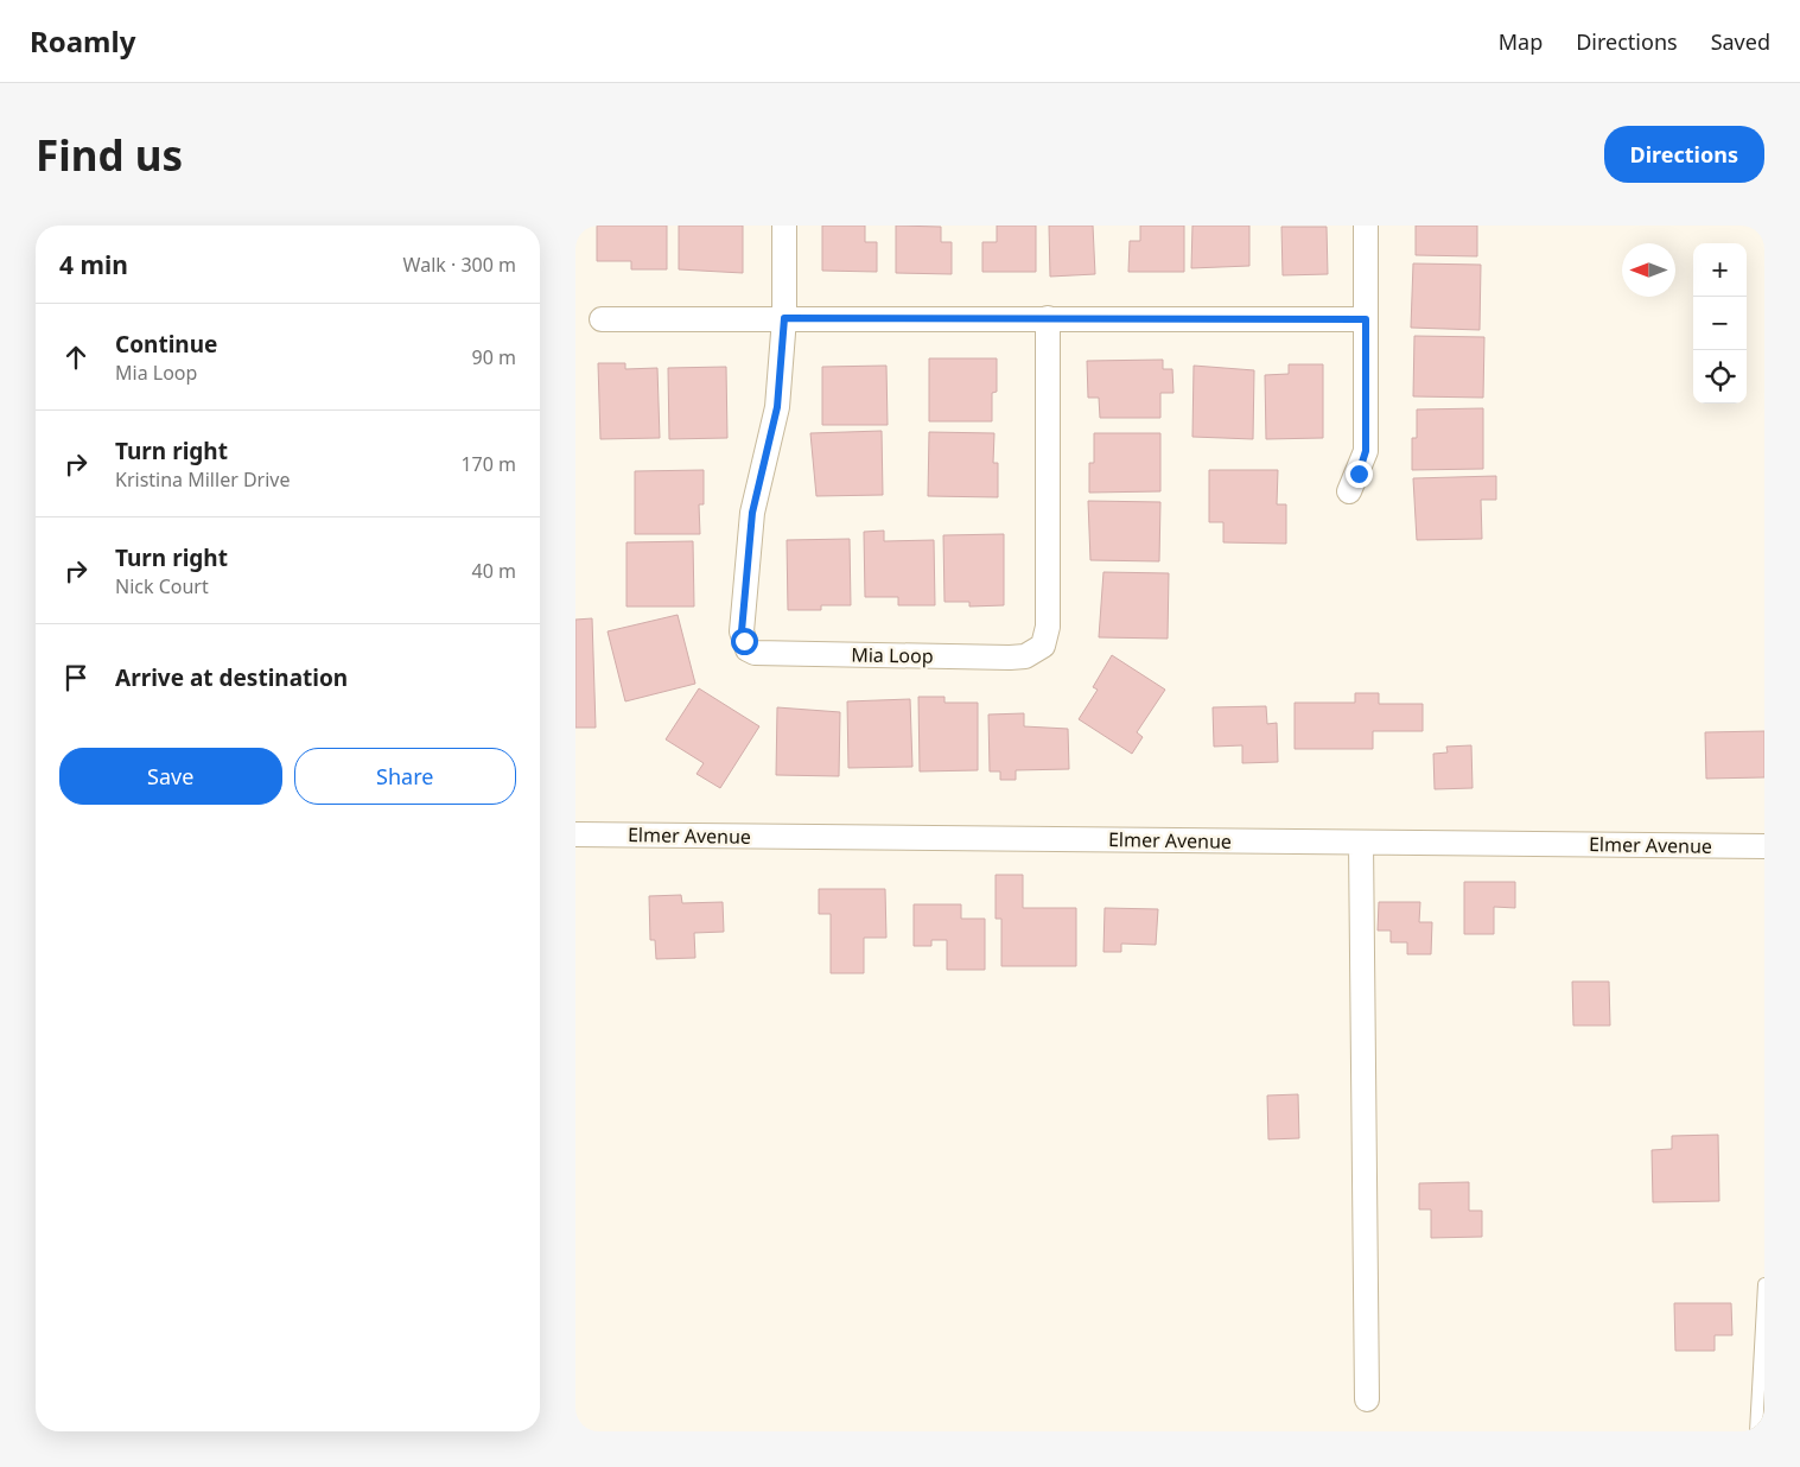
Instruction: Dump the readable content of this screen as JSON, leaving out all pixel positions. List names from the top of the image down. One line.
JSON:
{"streets":{"street":["Mia Loop","Elmer Avenue"]},"north":"left","page":{"header":"Roamly","nav":["Map","Directions","Saved"],"buttons":["Directions",["Save","Share"]],"title":"Find us","heading":["4 min","Walk · 300 m"],"map_buttons":["+","−"],"list":[["Continue","Mia Loop","90 m"],["Turn right","Kristina Miller Drive","170 m"],["Turn right","Nick Court","40 m"],"Arrive at destination"]}}
